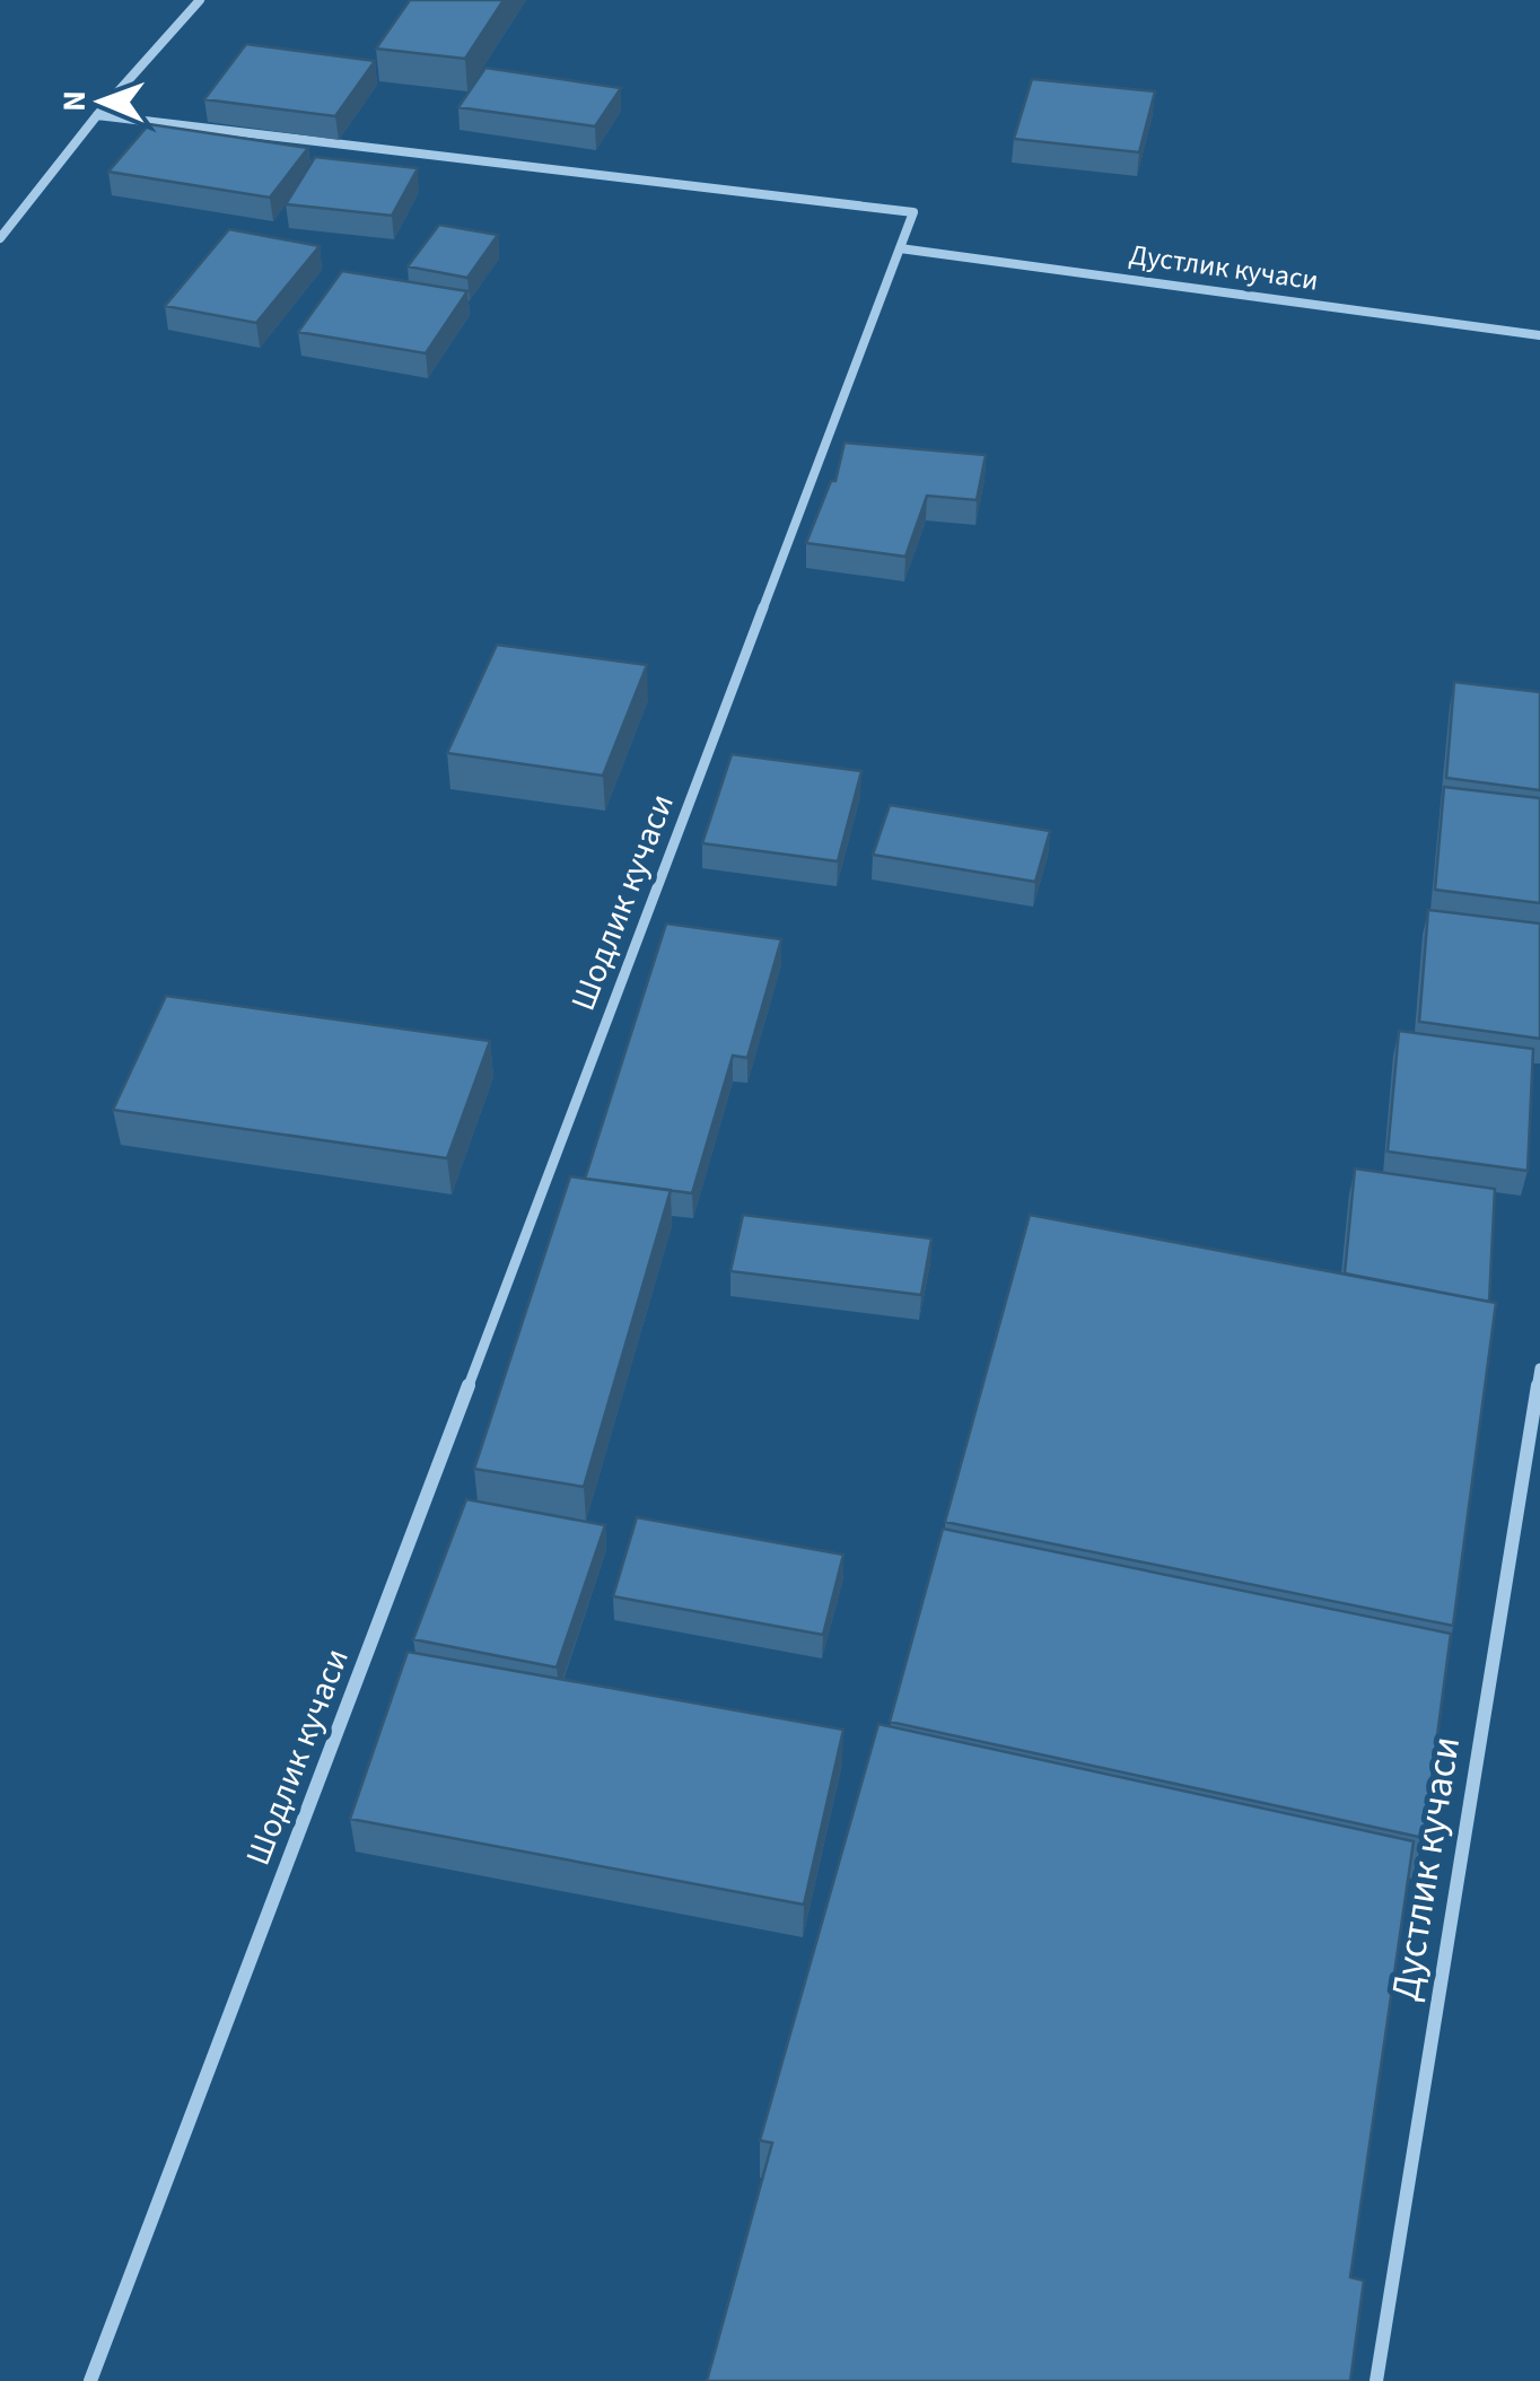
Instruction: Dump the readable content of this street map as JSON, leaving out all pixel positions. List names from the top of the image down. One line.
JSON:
{"streets":{"street":["Дустлик кучаси","Шодлик кучаси"]},"crossings":[["Дустлик кучаси","Шодлик кучаси"]],"north":"left"}
